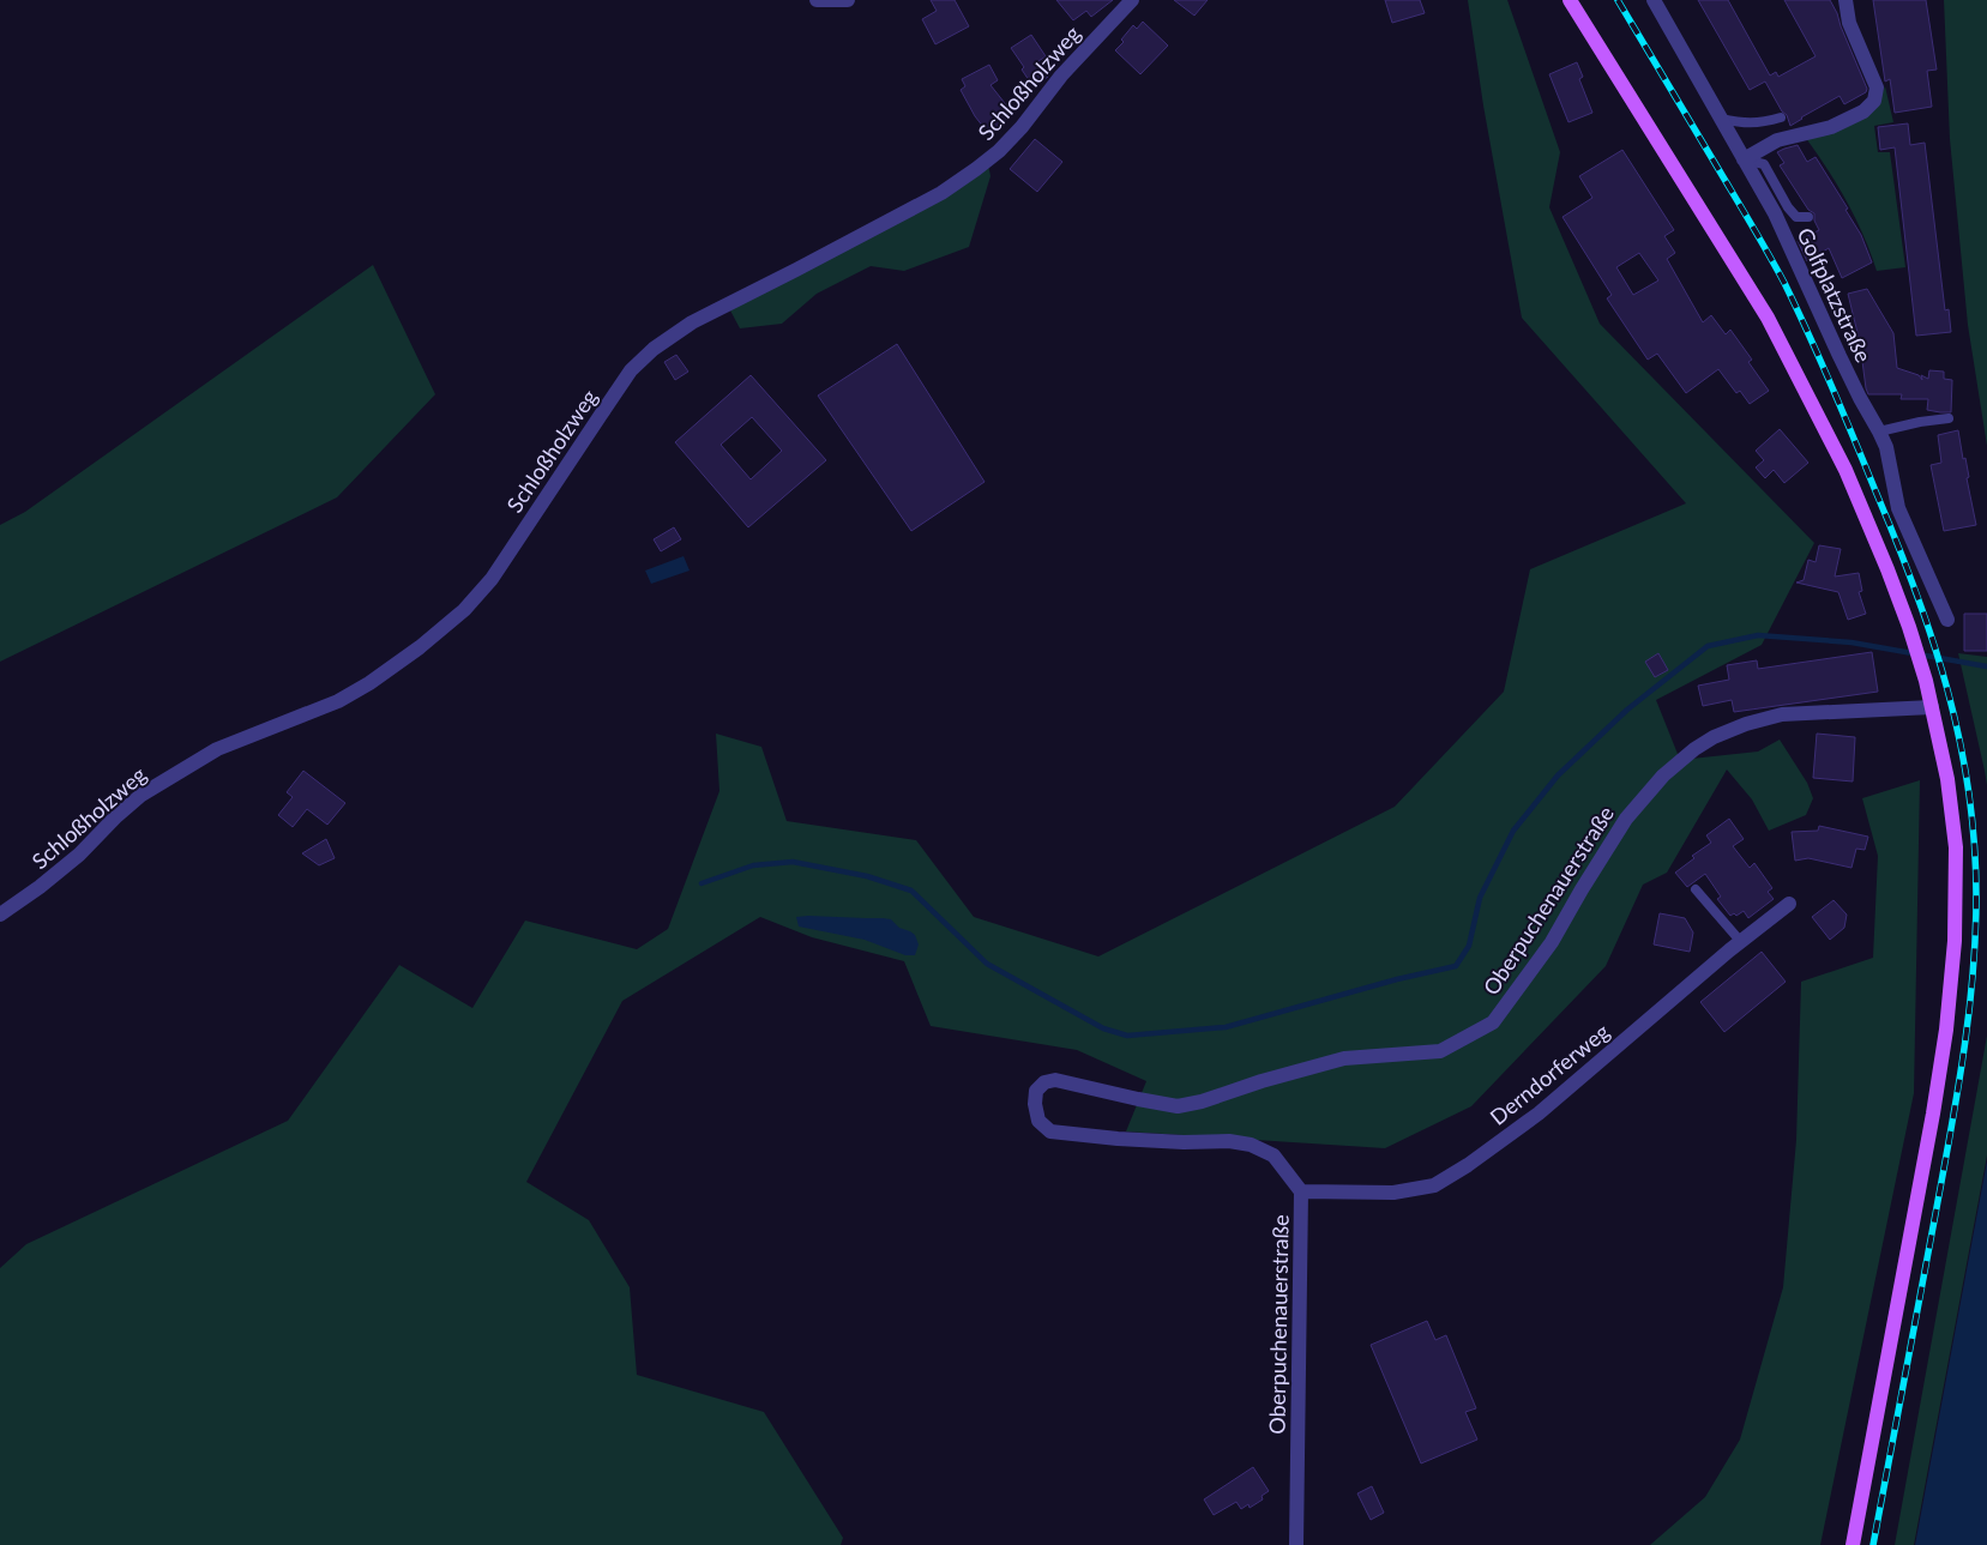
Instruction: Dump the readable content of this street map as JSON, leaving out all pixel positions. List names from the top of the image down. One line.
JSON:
{"streets":{"street":["Schloßholzweg","Golfplatzstraße","Oberpuchenauerstraße","Derndorferweg"]},"crossings":[["Oberpuchenauerstraße","Derndorferweg"]]}
